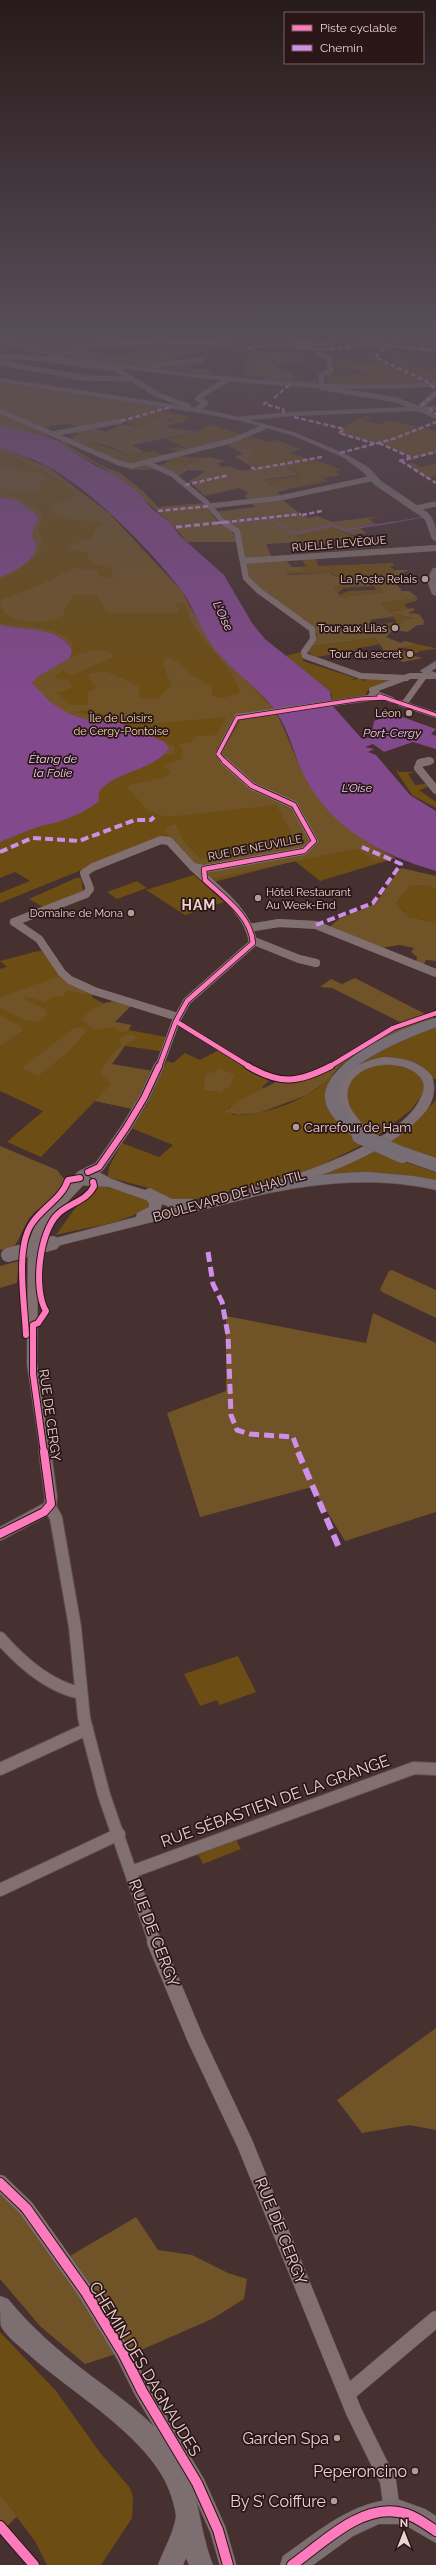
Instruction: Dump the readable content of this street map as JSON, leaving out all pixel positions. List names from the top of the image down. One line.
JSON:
{"streets":{"street":["RUELLE LEVÊQUE","RUE DE NEUVILLE","BOULEVARD DE L'HAUTIL","RUE DE CERGY","RUE SÉBASTIEN DE LA GRANGE","CHEMIN DES DAGNAUDES"]},"crossings":[["RUE DE CERGY","RUE SÉBASTIEN DE LA GRANGE"]],"districts":["HAM"],"water":["L'Oise","Port-Cergy","Étang de la Folie","L’Oise"],"parks":["Île de Loisirs de Cergy-Pontoise"],"places":["La Poste Relais","Tour aux Lilas","Tour du secret","Léon","Hôtel Restaurant Au Week-End","Domaine de Mona","Carrefour de Ham","Garden Spa","Peperoncino","By S’ Coiffure"],"legend":["Piste cyclable","Chemin"],"north":"top"}
